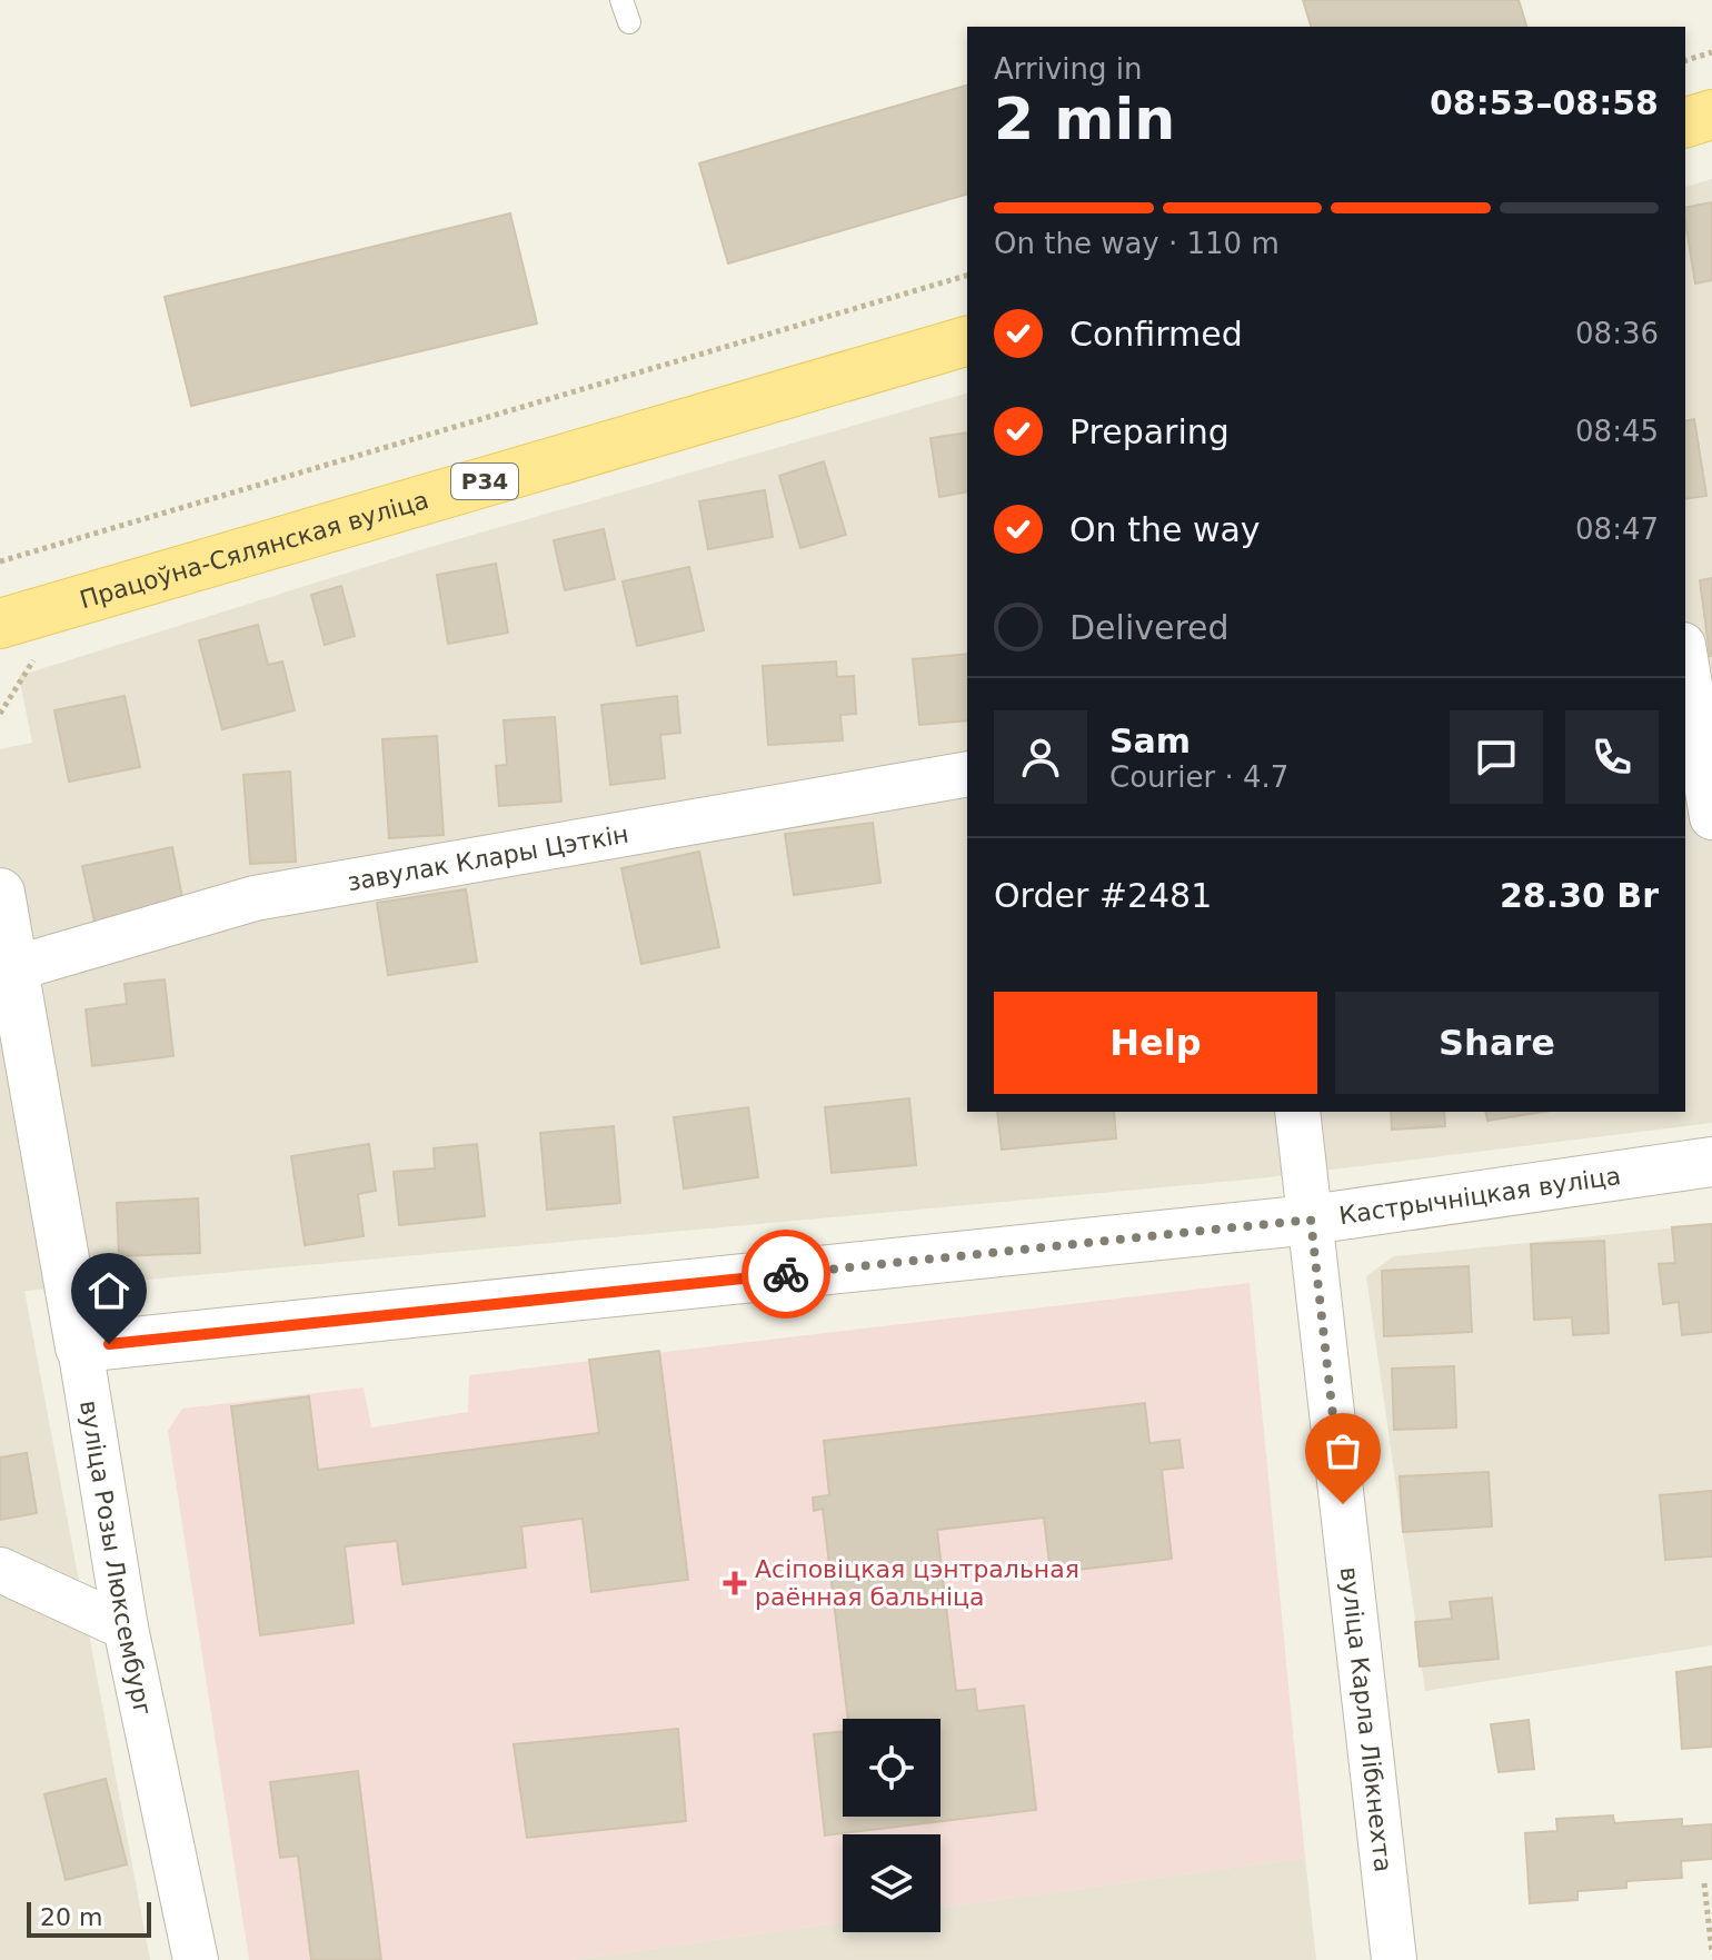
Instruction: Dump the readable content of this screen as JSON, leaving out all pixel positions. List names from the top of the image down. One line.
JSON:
{"streets":{"main road":["Р34","Працоўна-Сялянская вуліца"],"street":["завулак Клары Цэткін","Кастрычніцкая вуліца","вуліца Розы Люксембург","вуліца Карла Лібкнехта"]},"crossings":[["завулак Клары Цэткін","вуліца Розы Люксембург"],["Кастрычніцкая вуліца","вуліца Розы Люксембург"],["Кастрычніцкая вуліца","вуліца Карла Лібкнехта"]],"places":{"health":["Асіповіцкая цэнтральная раённая бальніца"]},"scale_bar":"20 m","page":{"heading":["2 min","Arriving in","08:53–08:58"],"panel":["Sam","Courier · 4.7","Order #2481","28.30 Br"],"bar":"On the way · 110 m","list":[["Confirmed","08:36"],["Preparing","08:45"],["On the way","08:47"],"Delivered"],"buttons":["Help","Share"],"scale":"20 m"}}
